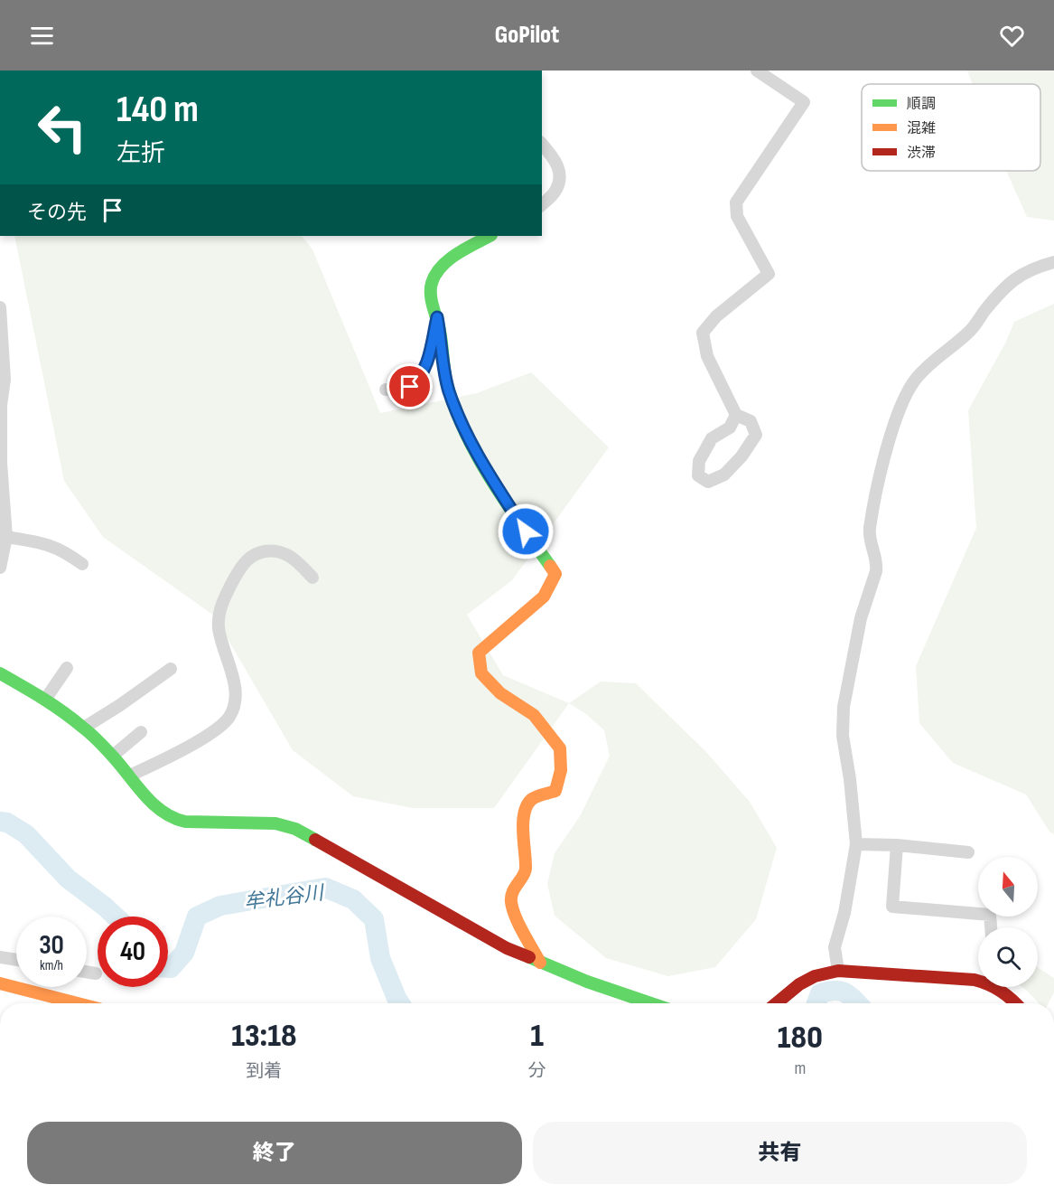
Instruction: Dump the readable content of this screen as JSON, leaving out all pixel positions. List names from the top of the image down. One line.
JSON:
{"water":["牟礼谷川"],"legend":["順調","混雑","渋滞"],"north":"top","page":{"header":"GoPilot","turn":["140 m","左折"],"then":"その先","speed":"30 km/h","limit":"40","eta":["13:18","到着","1","分","180","m"],"buttons":["終了","共有"]}}
